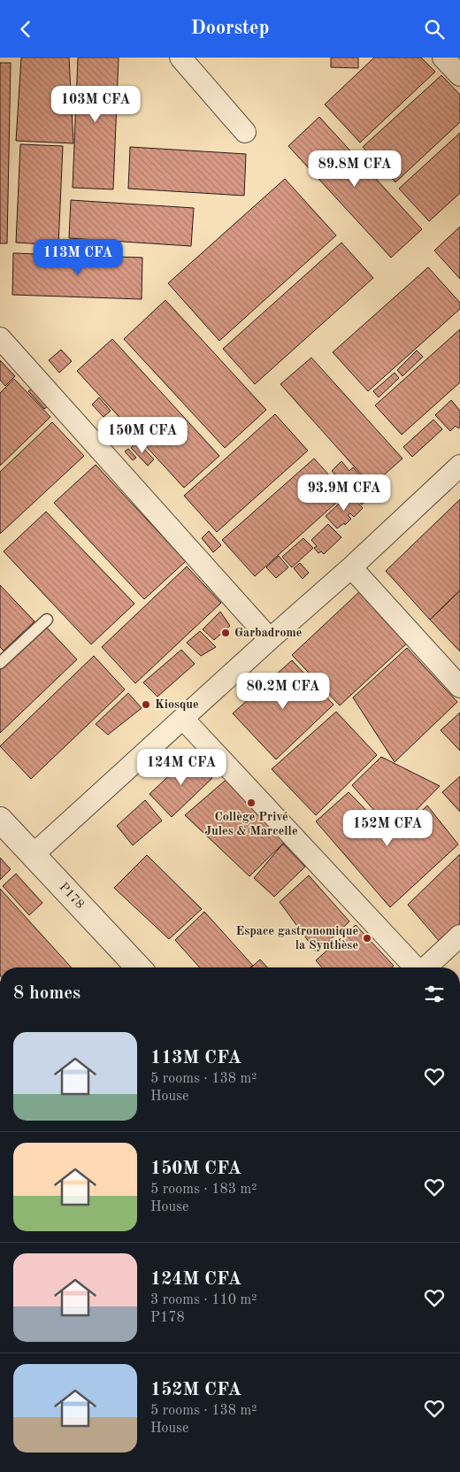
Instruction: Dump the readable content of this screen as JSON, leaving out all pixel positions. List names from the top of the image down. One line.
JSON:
{"streets":{"street":["P178"]},"places":["Garbadrome","Kiosque","Collège Privé Jules & Marcelle","Espace gastronomique la Synthèse"],"page":{"header":"Doorstep","price":["103M CFA","89.8M CFA","113M CFA","150M CFA","93.9M CFA","80.2M CFA","124M CFA","152M CFA"],"heading":"8 homes","list":[{"name":"113M CFA","note":"5 rooms · 138 m² · House"},{"name":"150M CFA","note":"5 rooms · 183 m² · House"},{"name":"124M CFA","note":"3 rooms · 110 m² · P178"},{"name":"152M CFA","note":"5 rooms · 138 m² · House"}]}}
